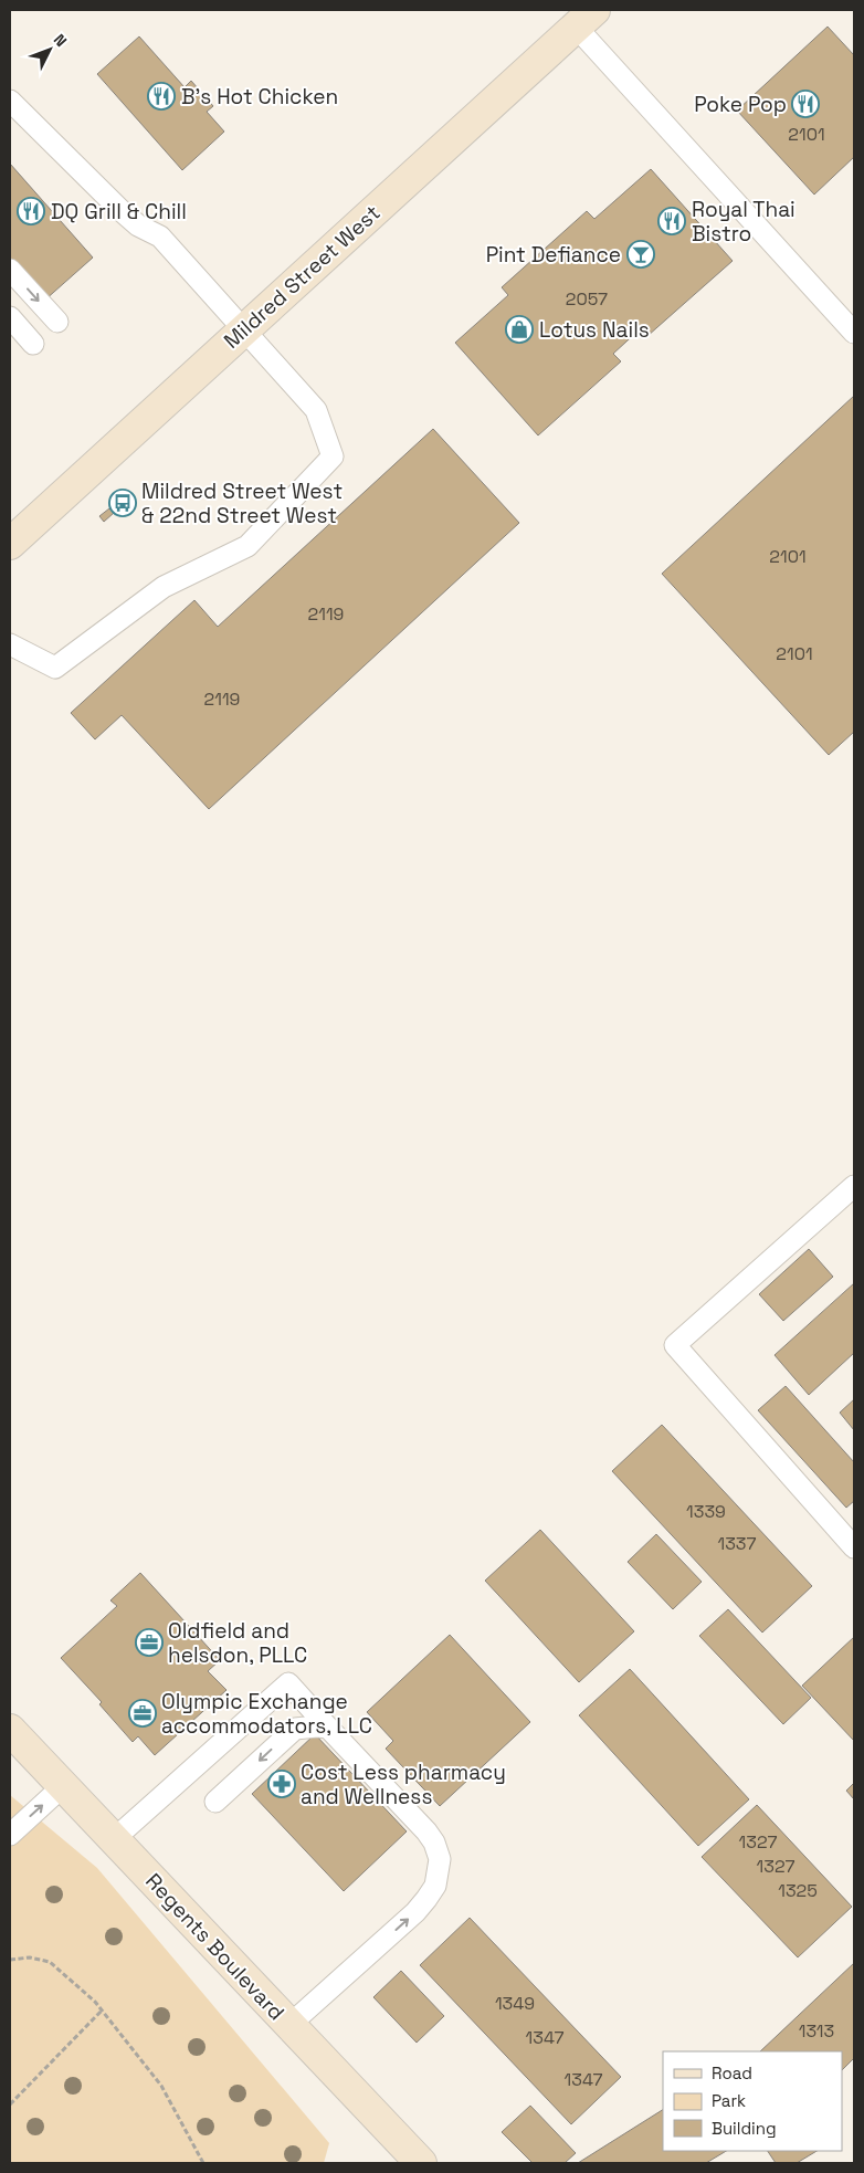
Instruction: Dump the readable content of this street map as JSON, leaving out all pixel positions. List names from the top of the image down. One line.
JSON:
{"streets":{"main road":["Mildred Street West","Regents Boulevard"]},"places":{"restaurant":["B's Hot Chicken","Poke Pop","DQ Grill & Chill","Royal Thai Bistro"],"bar":["Pint Defiance"],"shop":["Lotus Nails"],"bus stop":["Mildred Street West & 22nd Street West"],"office":["Oldfield and helsdon, PLLC","Olympic Exchange accommodators, LLC"],"pharmacy":["Cost Less pharmacy and Wellness"]},"house_numbers":["2101","2057","2101","2119","2101","2119","1339","1337","1327","1327","1325","1349","1313","1347","1347"],"legend":["Road","Park","Building"],"north":"top right"}
